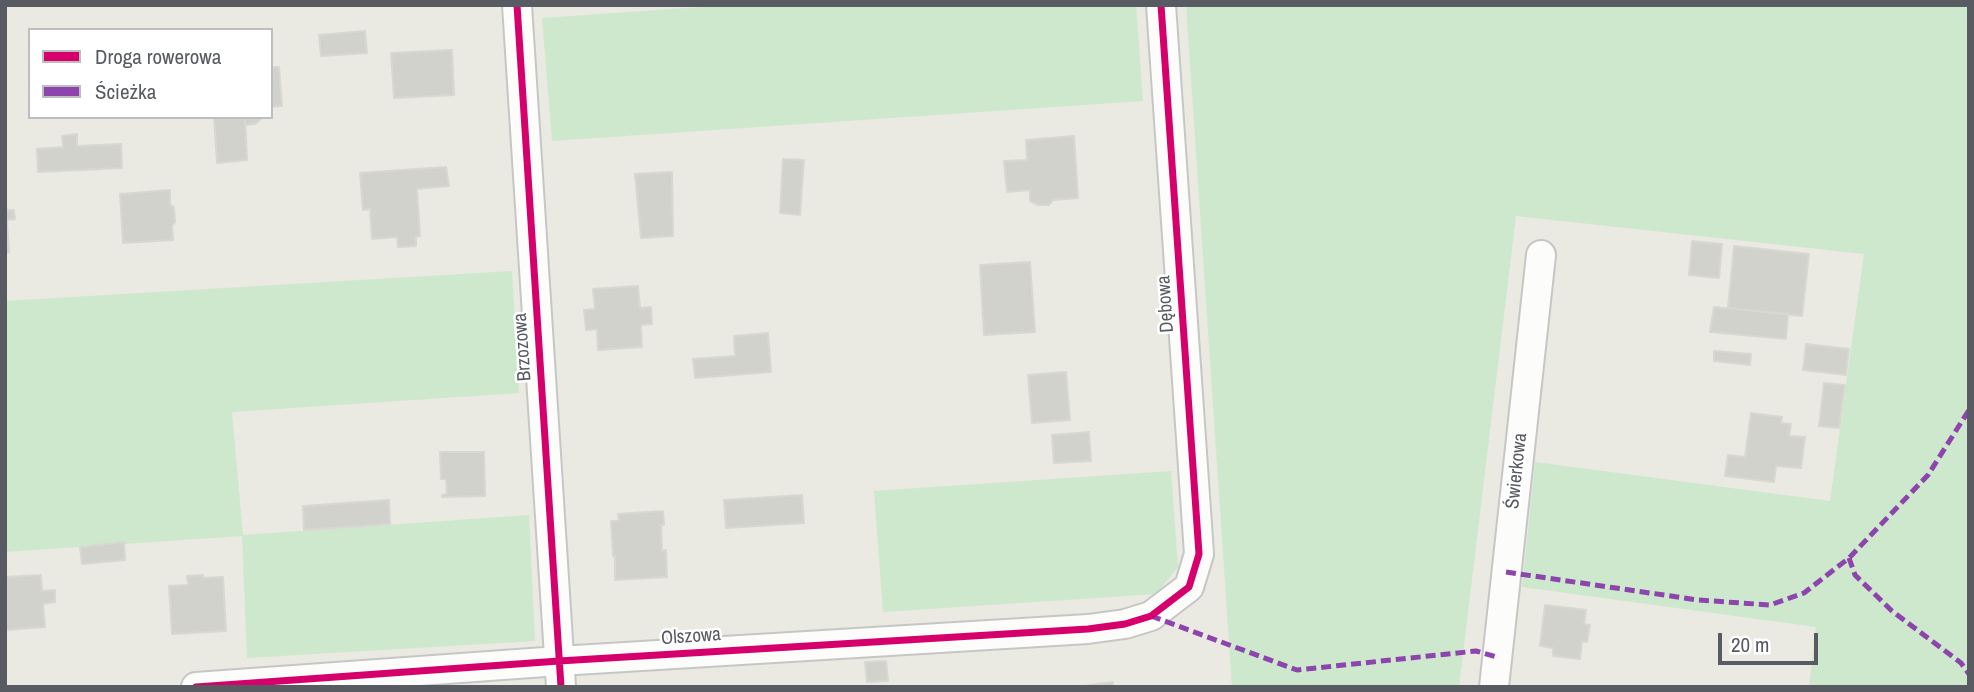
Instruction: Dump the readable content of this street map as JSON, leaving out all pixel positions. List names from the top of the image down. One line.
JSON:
{"streets":{"street":["Dębowa","Brzozowa","Świerkowa","Olszowa"]},"crossings":[["Dębowa","Olszowa"],["Brzozowa","Olszowa"]],"legend":["Droga rowerowa","Ścieżka"],"scale_bar":"20 m"}
